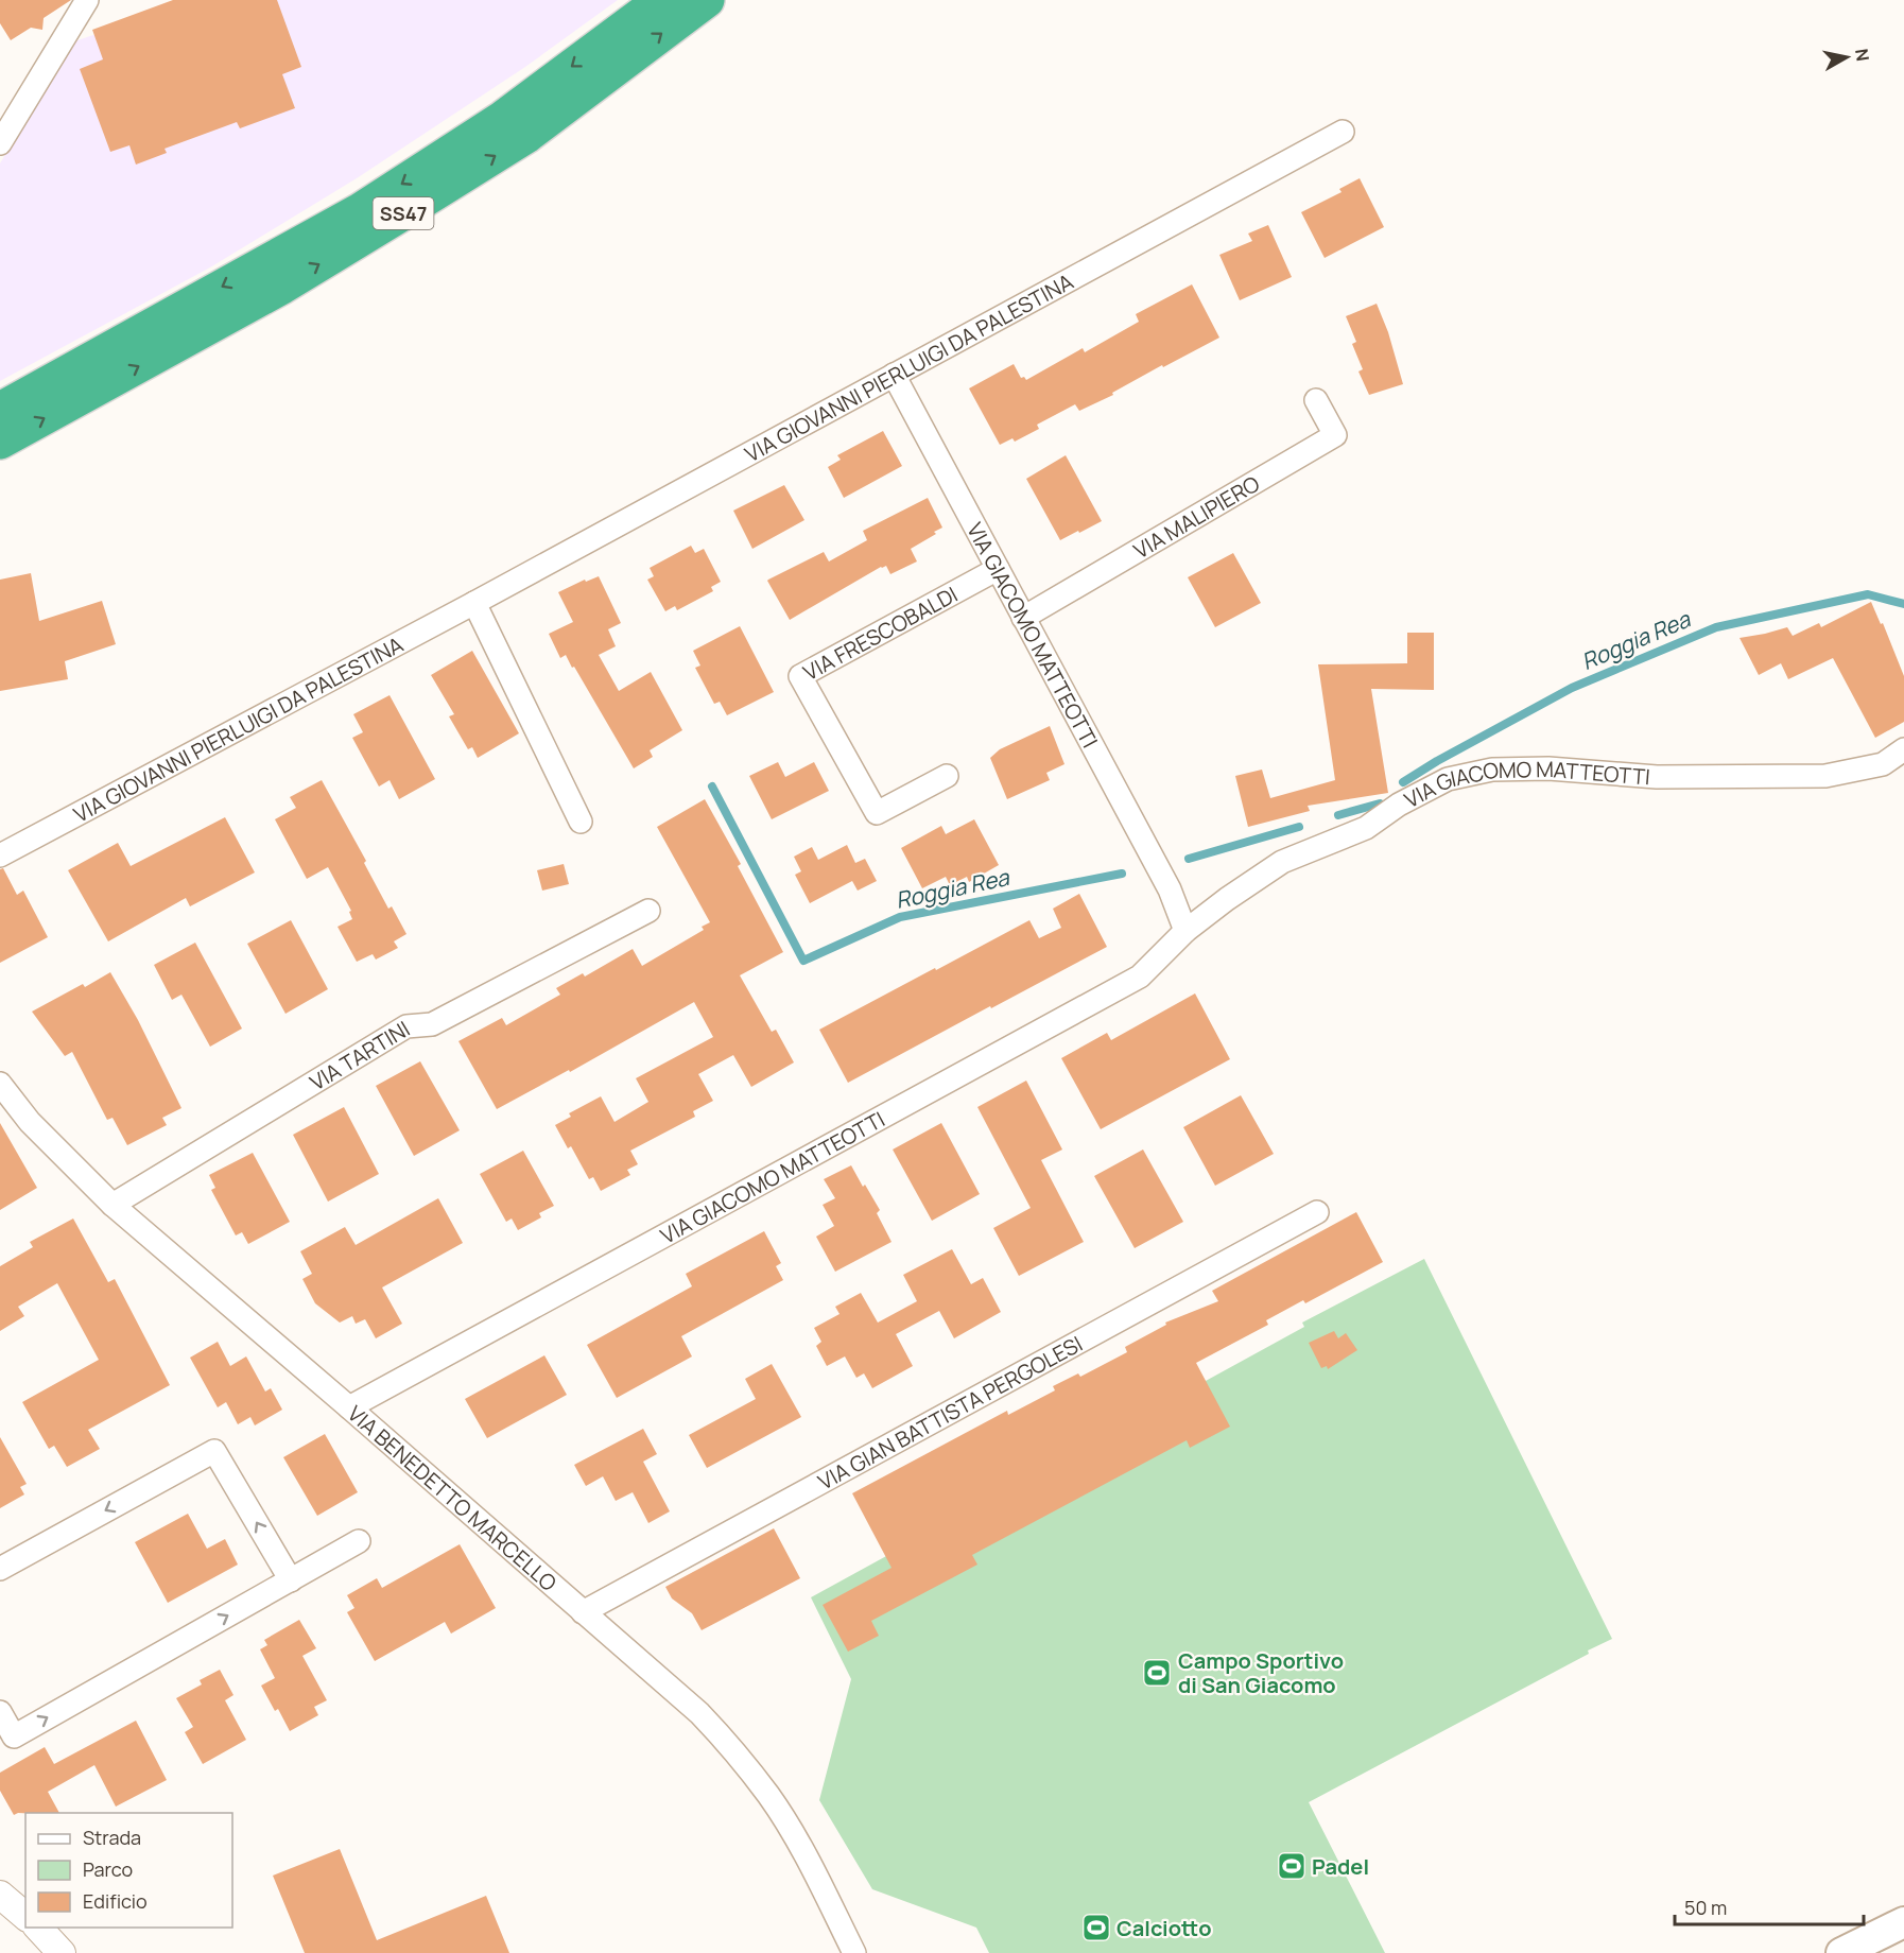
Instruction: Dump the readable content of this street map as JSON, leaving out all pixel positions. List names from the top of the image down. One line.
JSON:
{"streets":{"highway":["SS47"],"street":["VIA GIOVANNI PIERLUIGI DA PALESTINA","VIA MALIPIERO","VIA FRESCOBALDI","VIA GIACOMO MATTEOTTI","VIA TARTINI","VIA GIAN BATTISTA PERGOLESI","VIA BENEDETTO MARCELLO"]},"crossings":[["VIA GIOVANNI PIERLUIGI DA PALESTINA","VIA GIACOMO MATTEOTTI"],["VIA MALIPIERO","VIA GIACOMO MATTEOTTI"],["VIA FRESCOBALDI","VIA GIACOMO MATTEOTTI"],["VIA GIACOMO MATTEOTTI","VIA BENEDETTO MARCELLO"],["VIA TARTINI","VIA BENEDETTO MARCELLO"],["VIA GIAN BATTISTA PERGOLESI","VIA BENEDETTO MARCELLO"]],"water":["Roggia Rea"],"places":{"sports":["Campo Sportivo di San Giacomo","Padel","Calciotto"]},"legend":["Strada","Parco","Edificio"],"scale_bar":"50 m","north":"right"}
